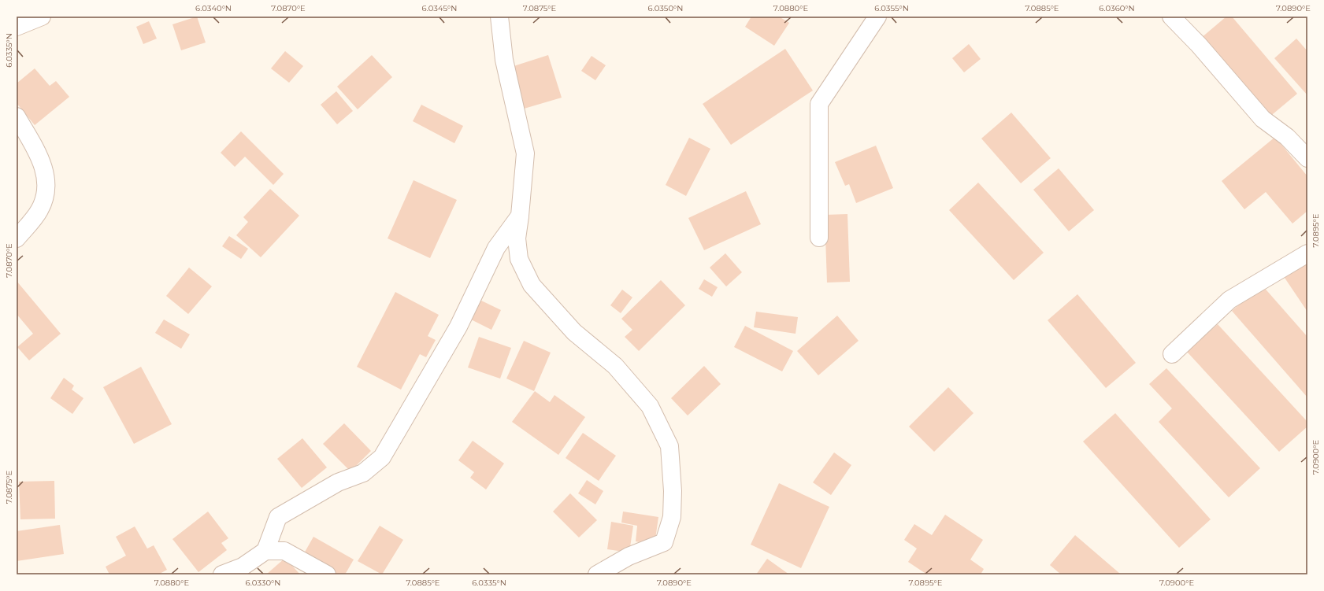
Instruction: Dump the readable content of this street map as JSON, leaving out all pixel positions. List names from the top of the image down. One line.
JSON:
{"coordinates":["6.0340°N","7.0870°E","6.0345°N","7.0875°E","6.0350°N","7.0880°E","6.0355°N","7.0885°E","6.0360°N","7.0890°E","6.0335°N","7.0895°E","7.0900°E","6.0330°N"]}
